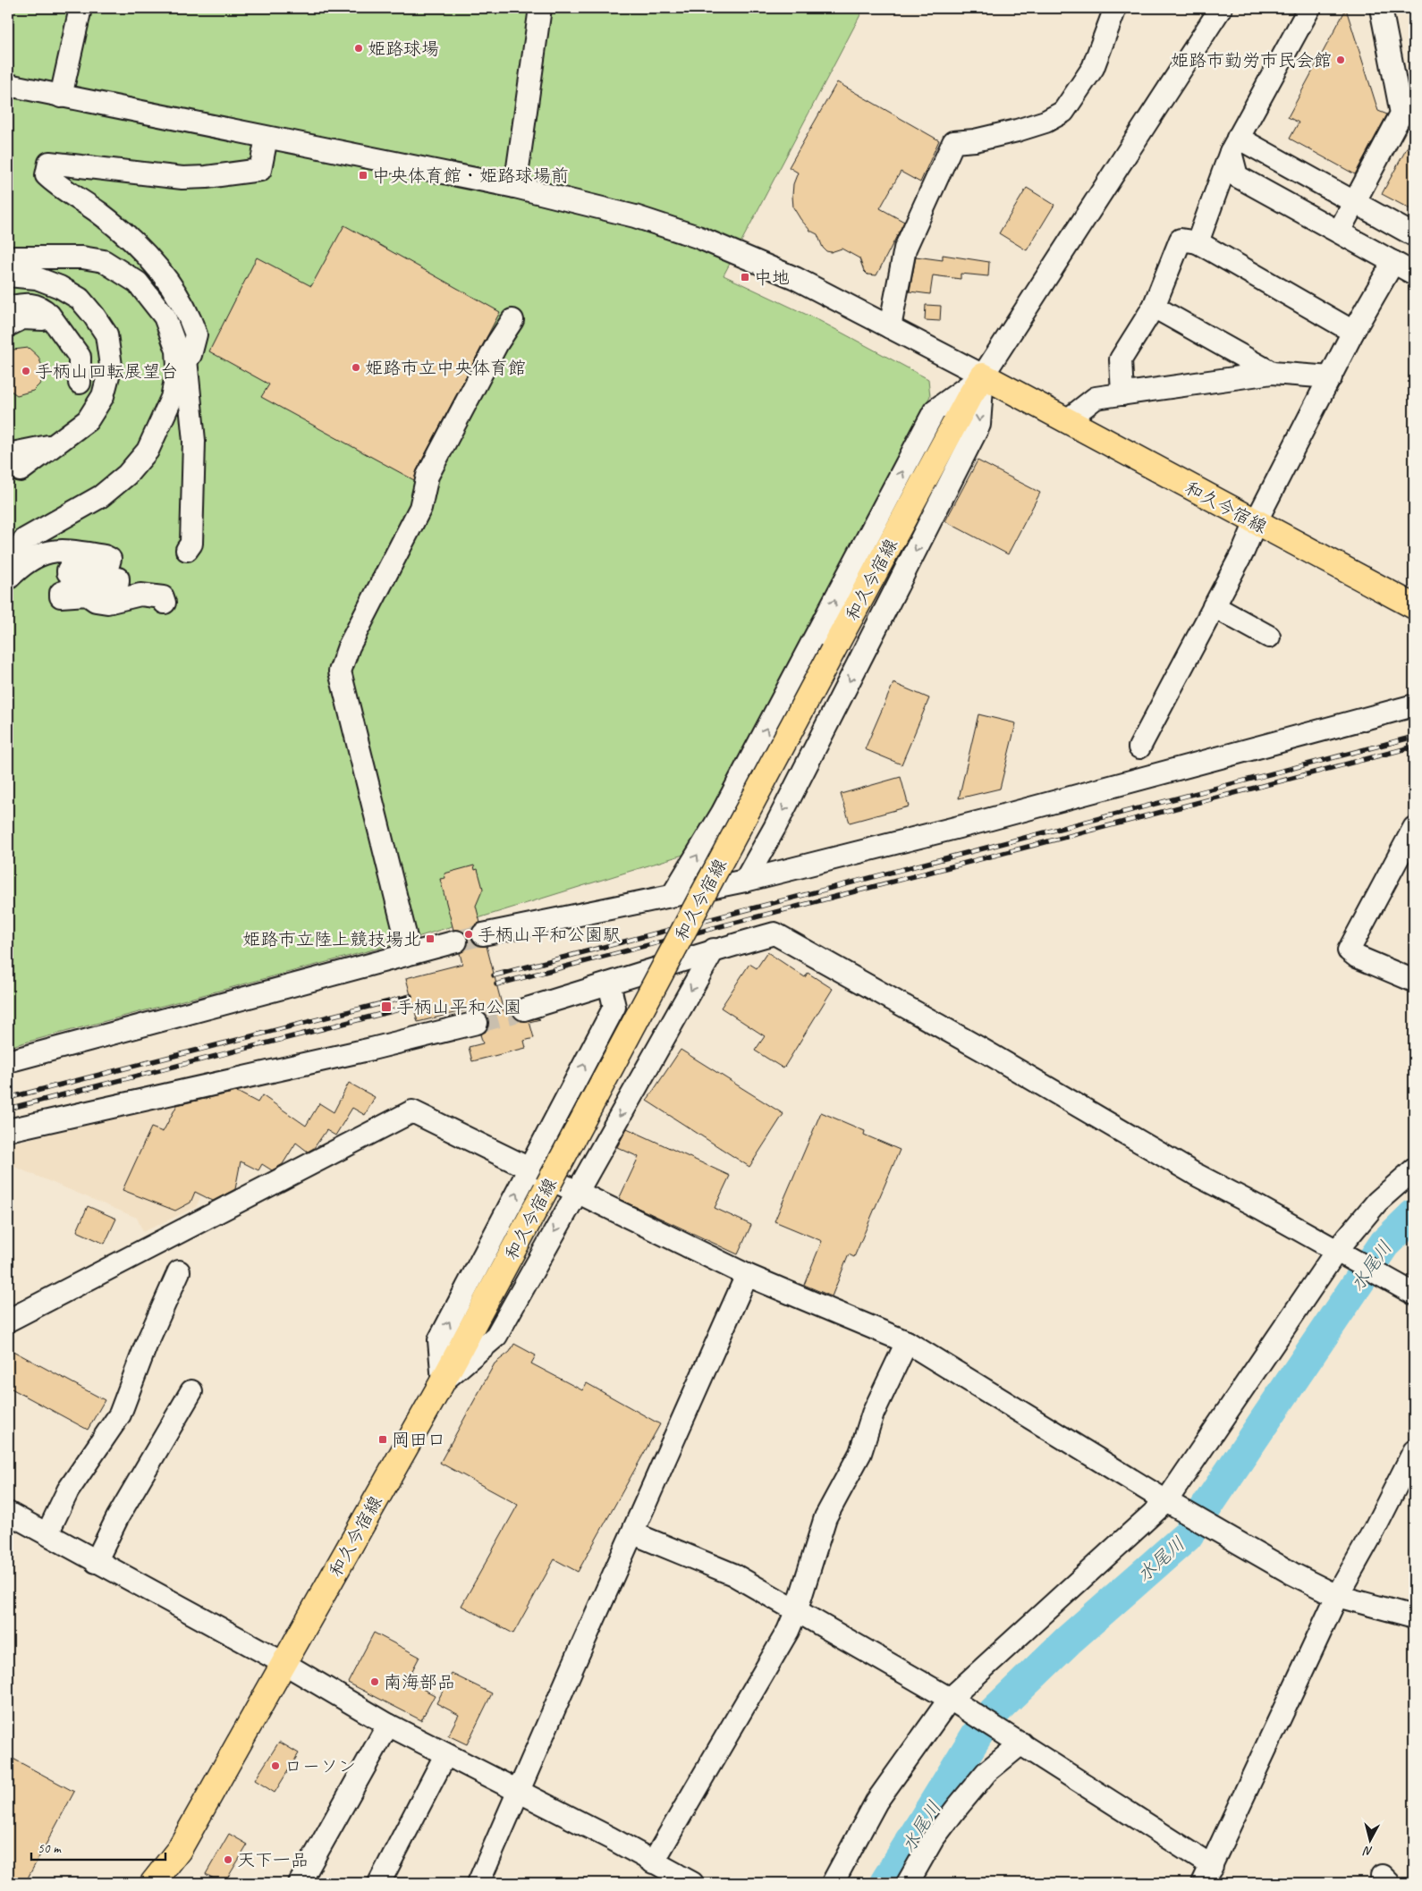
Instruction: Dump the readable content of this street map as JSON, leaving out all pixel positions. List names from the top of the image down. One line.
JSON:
{"streets":{"main road":["和久今宿線"]},"water":["水尾川"],"places":{"other":["姫路球場","姫路市勤労市民会館","姫路市立中央体育館","手柄山回転展望台","手柄山平和公園駅","南海部品","ローソン","天下一品"],"transit":["中央体育館・姫路球場前","中地","姫路市立陸上競技場北","手柄山平和公園","岡田口"]},"scale_bar":"50 m","north":"bottom"}
